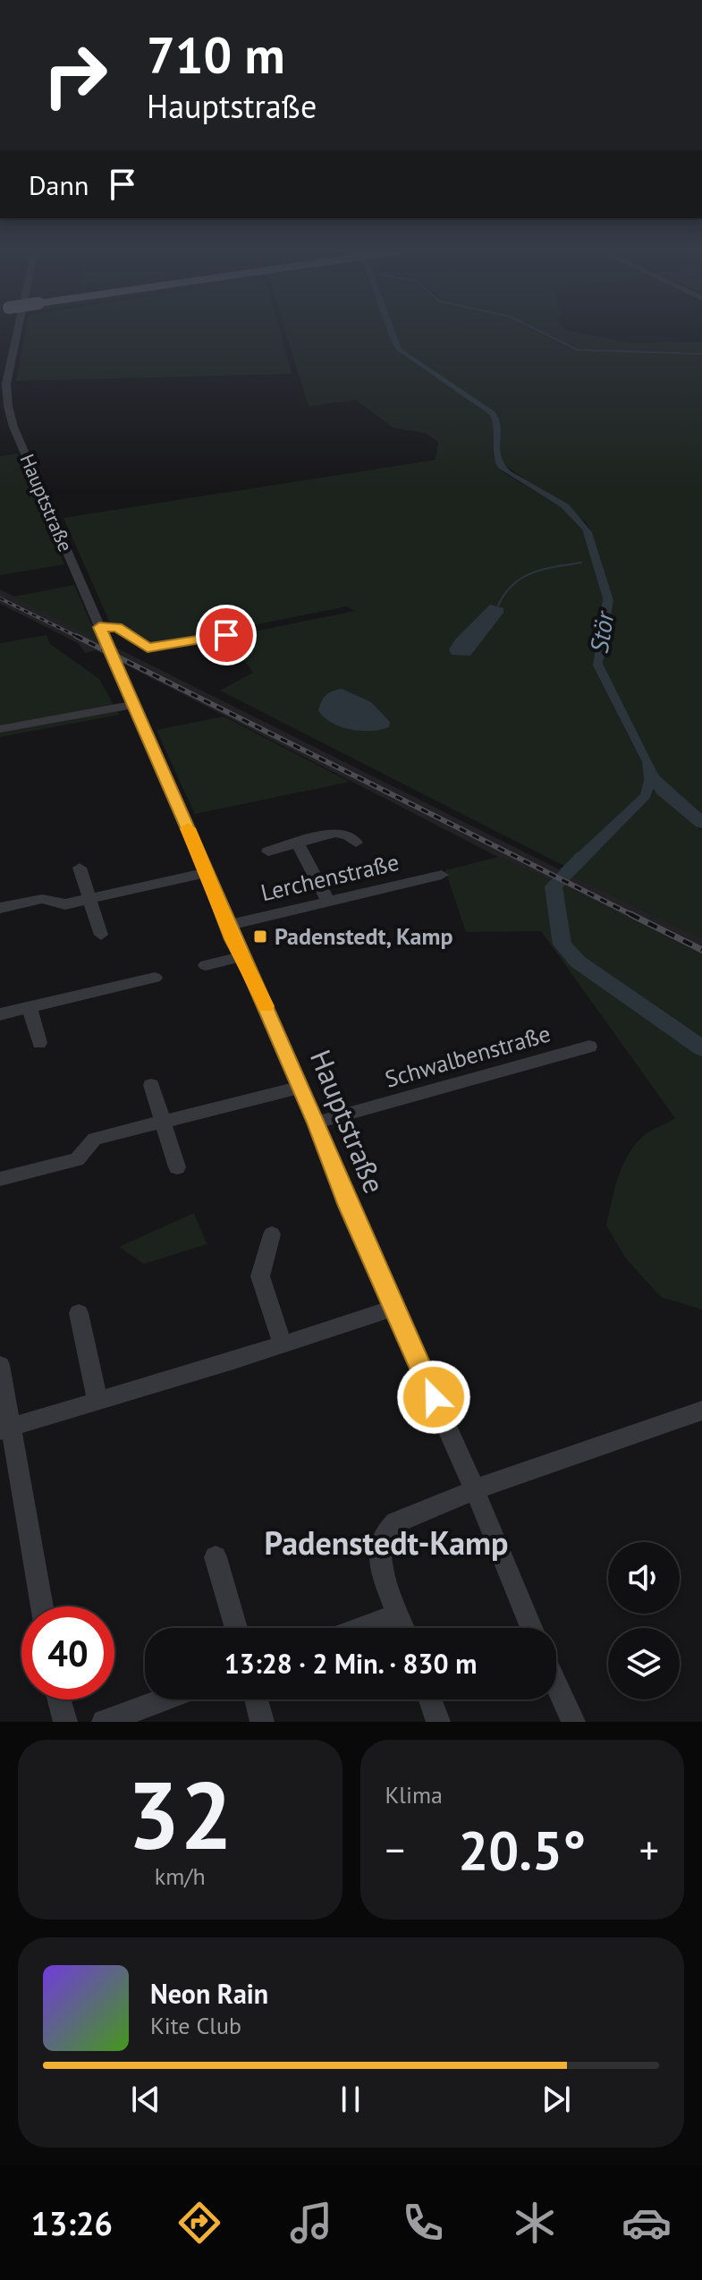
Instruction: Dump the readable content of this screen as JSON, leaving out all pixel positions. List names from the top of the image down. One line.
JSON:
{"streets":{"street":["Hauptstraße","Lerchenstraße","Schwalbenstraße"]},"crossings":[["Hauptstraße","Lerchenstraße"],["Hauptstraße","Schwalbenstraße"]],"districts":["Padenstedt-Kamp"],"water":["Stör"],"places":{"transit":["Padenstedt, Kamp"]},"page":{"turn":["710 m","Hauptstraße"],"then":"Dann","limit":"40","trip":"13:28 · 2 Min. · 830 m","tile":[["32","km/h"],"Klima"],"heat":["−","20.5°","+"],"song":["Neon Rain","Kite Club"],"tabs":"13:26"}}
